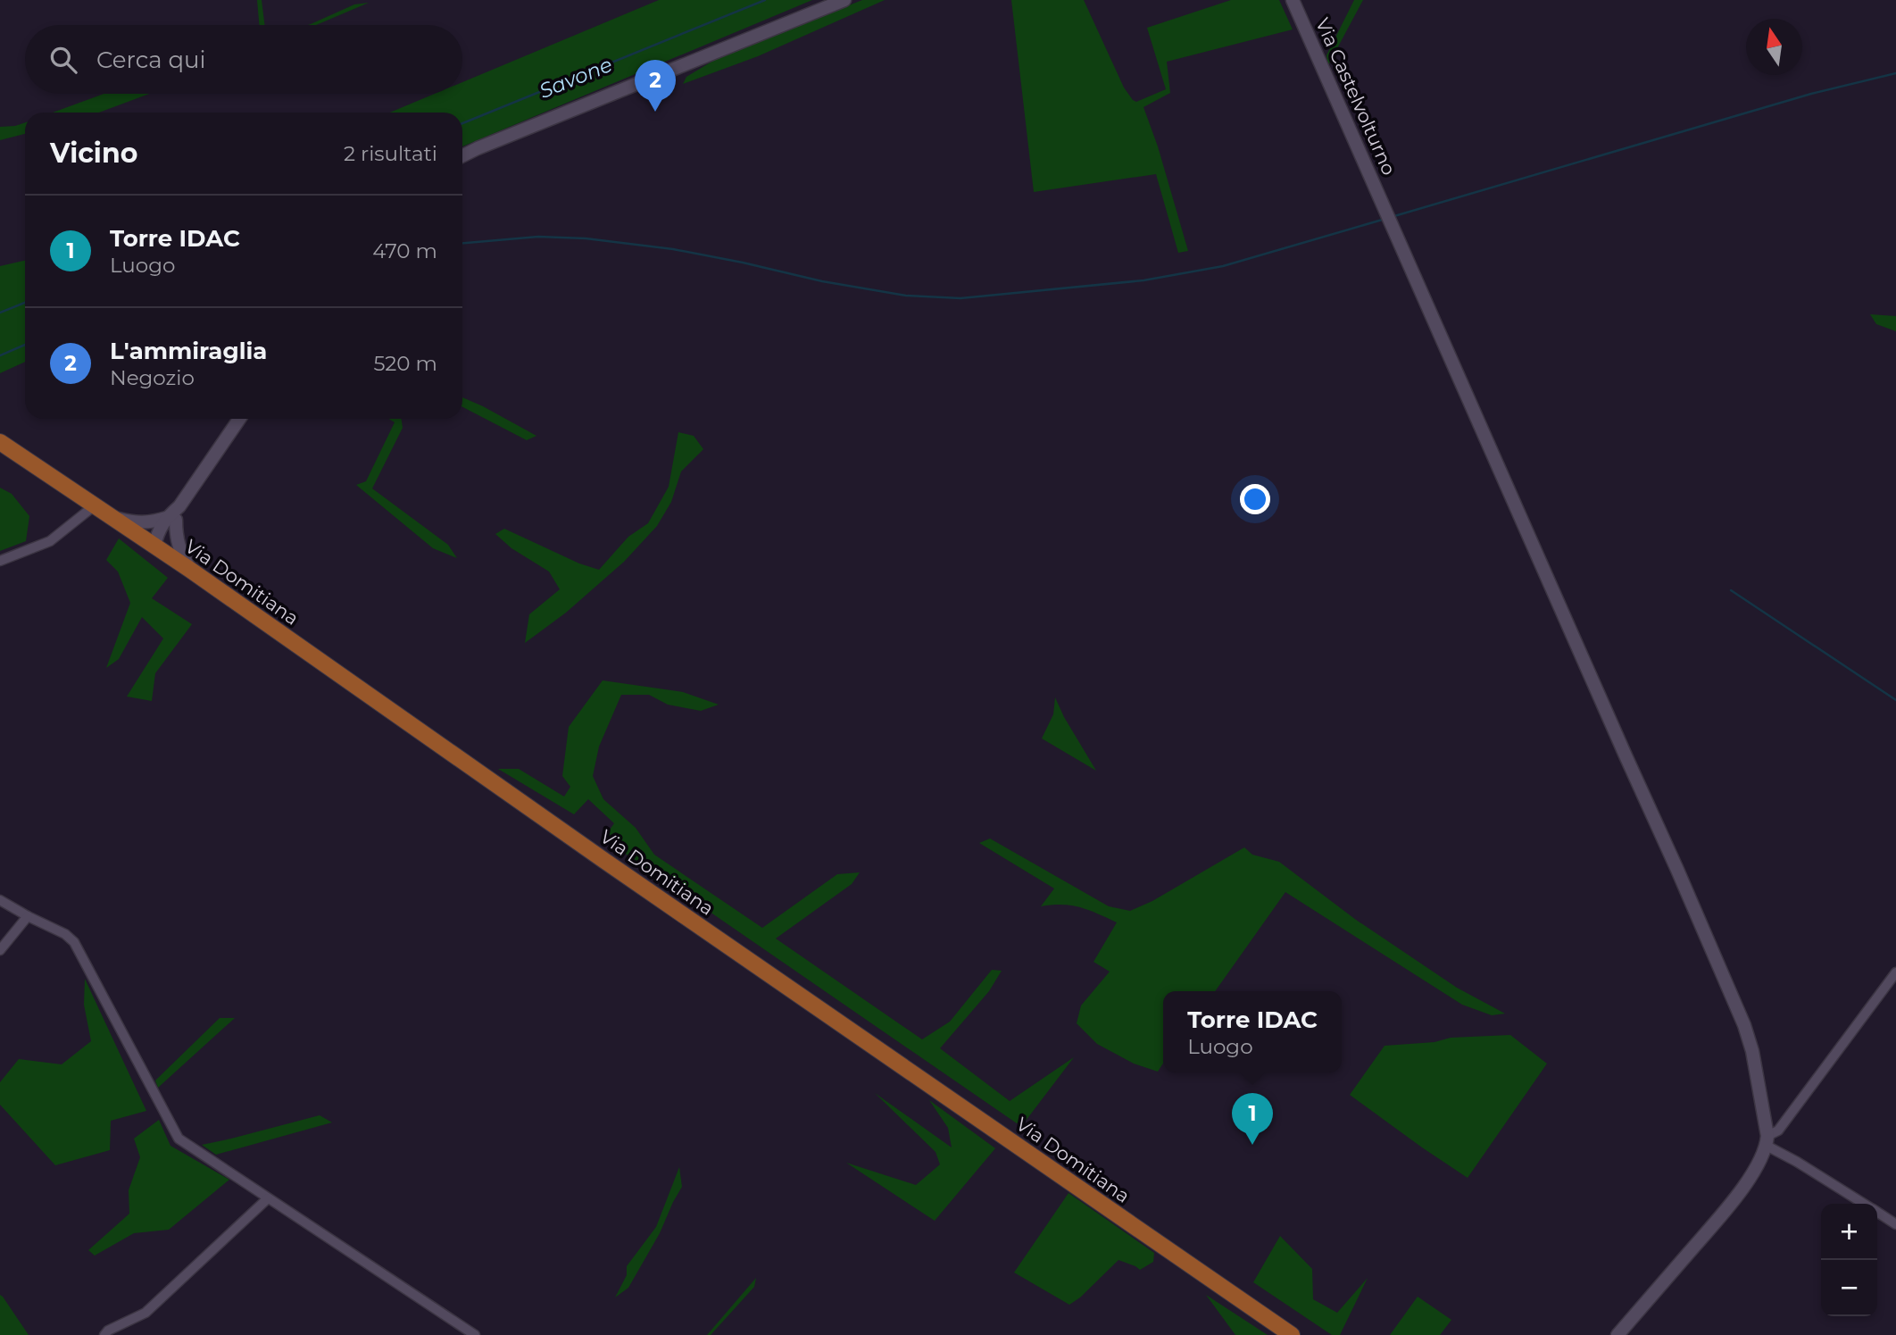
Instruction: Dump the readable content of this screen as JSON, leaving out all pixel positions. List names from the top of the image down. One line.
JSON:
{"streets":{"main road":["Via Domitiana"],"street":["Via Castelvolturno"]},"water":["Savone"],"north":"top","page":{"search":"Cerca qui","pins":["2","1"],"heading":["Vicino","2 risultati"],"list":[{"mark":"1","name":"Torre IDAC","note":"Luogo","value":"470 m"},{"mark":"2","name":"L'ammiraglia","note":"Negozio","value":"520 m"}],"popup":["Torre IDAC","Luogo"],"map_buttons":["+","−"]}}
